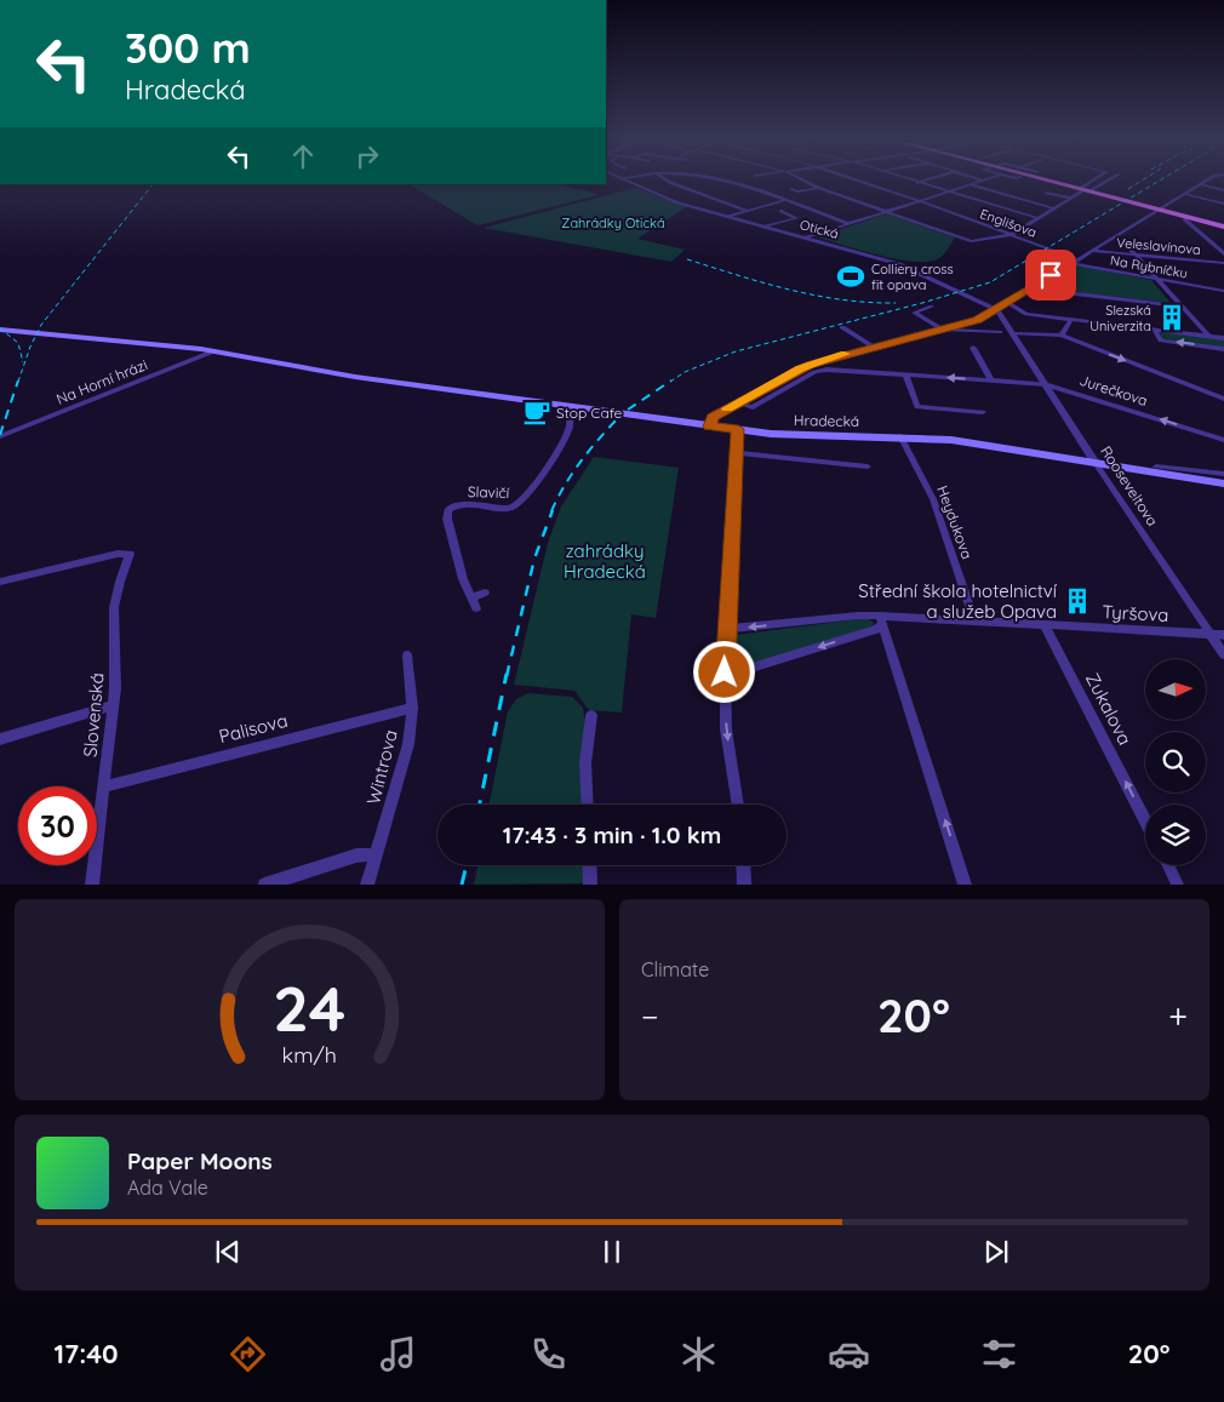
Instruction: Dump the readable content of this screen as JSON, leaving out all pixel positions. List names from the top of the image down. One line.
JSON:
{"streets":{"main road":["Hradecká"],"street":["Englišova","Otická","Veleslavínova","Na Rybníčku","Na Horní hrázi","Jurečkova","Rooseveltova","Slavičí","Heydukova","Tyršova","Zukalova","Slovenská","Palisova","Wintrova"]},"crossings":[["Na Horní hrázi","Hradecká"],["Jurečkova","Rooseveltova"],["Hradecká","Rooseveltova"],["Hradecká","Slavičí"],["Hradecká","Heydukova"],["Rooseveltova","Tyršova"],["Heydukova","Tyršova"],["Tyršova","Zukalova"],["Slovenská","Palisova"],["Palisova","Wintrova"]],"one_way":["Zukalova"],"parks":["Zahrádky Otická","zahrádky Hradecká"],"places":{"sports":["Colliery cross fit opava"],"building":["Slezská Univerzita","Střední škola hotelnictví a služeb Opava"],"cafe":["Stop Cafe"]},"north":"right","page":{"turn":["300 m","Hradecká"],"limit":"30","trip":"17:43 · 3 min · 1.0 km","tile":"Climate","heat":["−","20°","+"],"song":["Paper Moons","Ada Vale"],"tabs":["17:40","20°"],"gauge":["24","km/h"]}}
